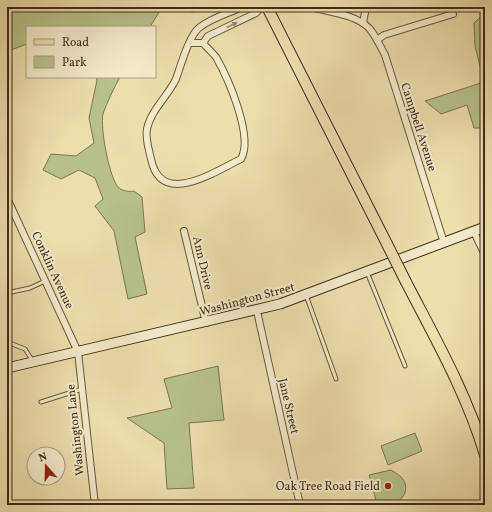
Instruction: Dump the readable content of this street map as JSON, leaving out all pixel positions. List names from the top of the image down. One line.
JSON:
{"streets":{"main road":["Washington Street"],"street":["Campbell Avenue","Ann Drive","Conklin Avenue","Jane Street","Washington Lane"]},"crossings":[["Campbell Avenue","Washington Street"],["Ann Drive","Washington Street"],["Conklin Avenue","Washington Street"],["Conklin Avenue","Washington Lane"],["Washington Street","Jane Street"],["Washington Street","Washington Lane"]],"places":["Oak Tree Road Field"],"legend":["Road","Park"],"north":"top"}
